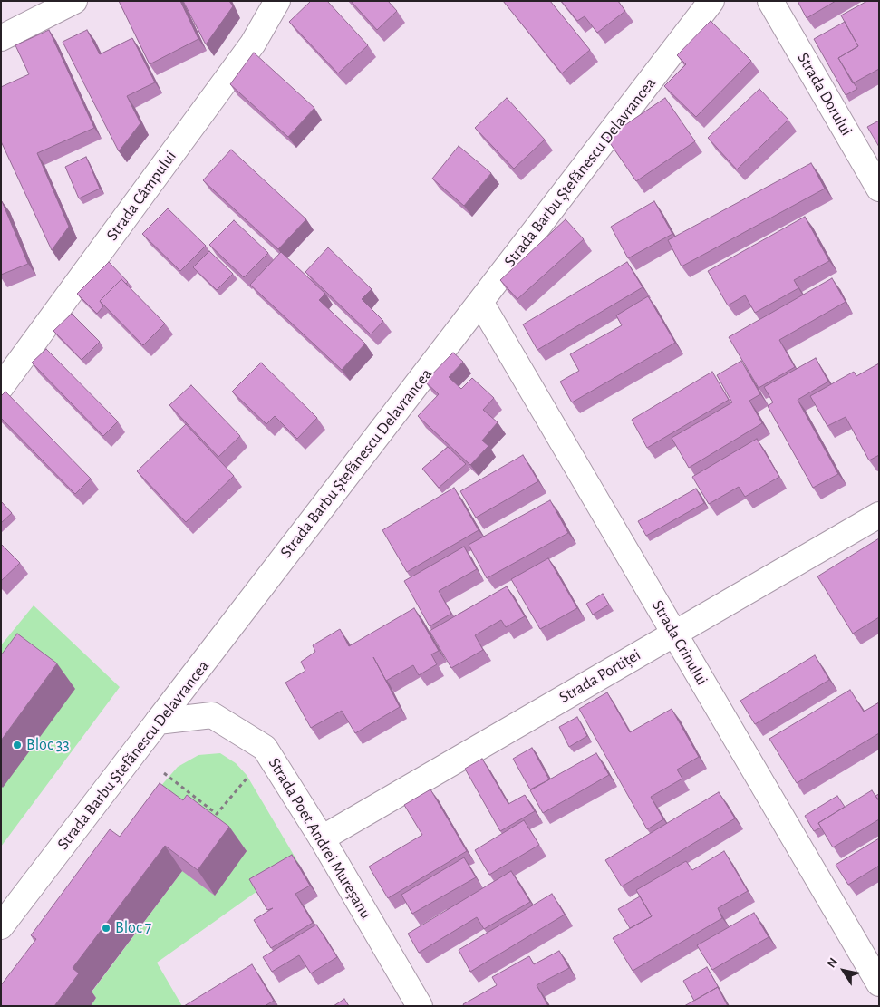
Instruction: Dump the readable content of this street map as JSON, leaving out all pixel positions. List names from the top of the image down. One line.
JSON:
{"streets":{"street":["Strada Dorului","Strada Barbu Ștefănescu Delavrancea","Strada Câmpului","Strada Crinului","Strada Portiței","Strada Poet Andrei Mureșanu"]},"crossings":[["Strada Barbu Ștefănescu Delavrancea","Strada Crinului"],["Strada Barbu Ștefănescu Delavrancea","Strada Poet Andrei Mureșanu"],["Strada Crinului","Strada Portiței"],["Strada Portiței","Strada Poet Andrei Mureșanu"]],"places":["Bloc 33","Bloc 7"],"north":"top left"}
